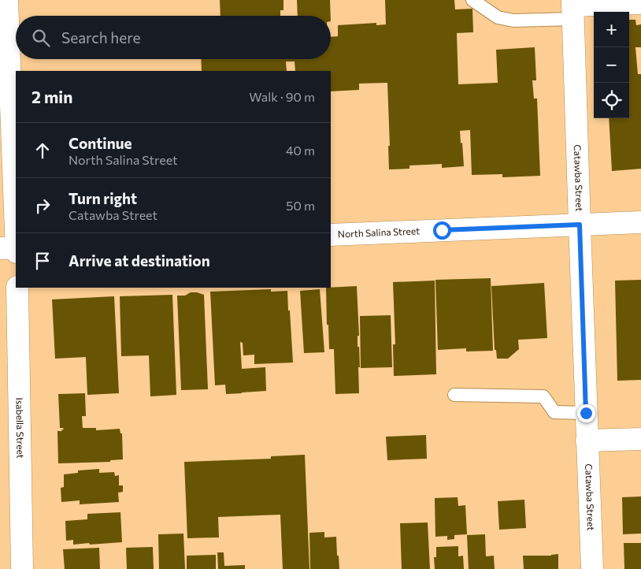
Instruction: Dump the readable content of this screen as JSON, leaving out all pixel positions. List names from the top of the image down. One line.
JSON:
{"streets":{"street":["Catawba Street","North Salina Street","Isabella Street"]},"crossings":[["Catawba Street","North Salina Street"]],"page":{"map_buttons":["+","−"],"search":"Search here","heading":["2 min","Walk · 90 m"],"list":[["Continue","North Salina Street","40 m"],["Turn right","Catawba Street","50 m"],"Arrive at destination"]}}
